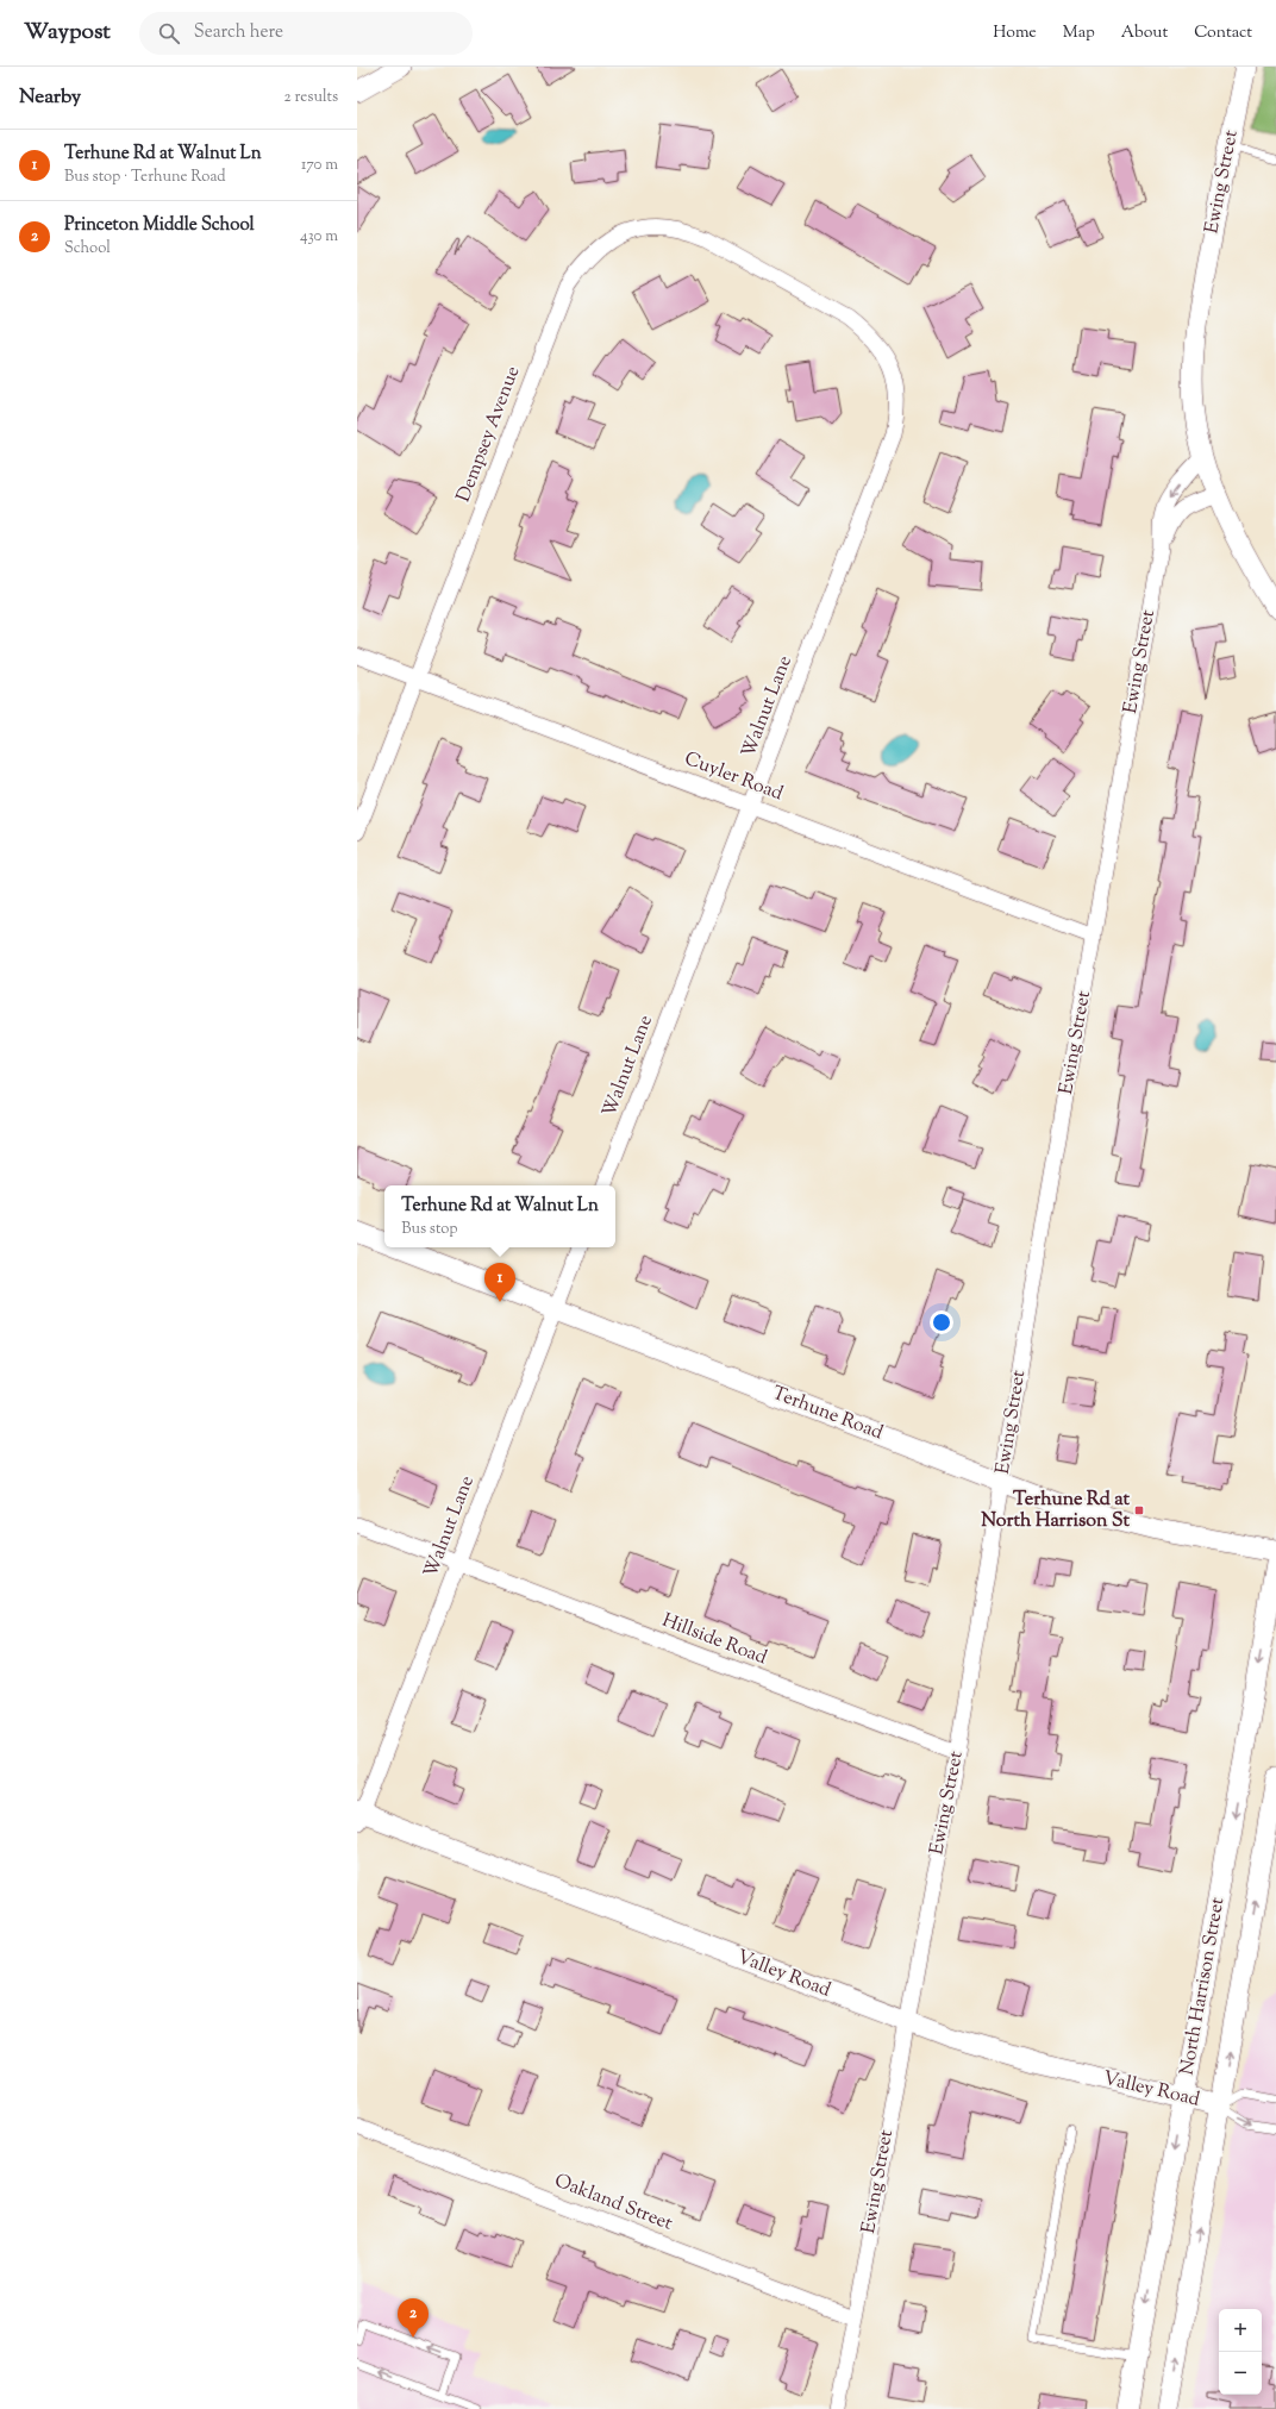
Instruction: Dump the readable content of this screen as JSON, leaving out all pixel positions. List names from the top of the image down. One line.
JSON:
{"streets":{"street":["Ewing Street","Dempsey Avenue","Walnut Lane","Cuyler Road","Terhune Road","Hillside Road","Valley Road","North Harrison Street","Oakland Street"]},"crossings":[["Ewing Street","Cuyler Road"],["Ewing Street","Terhune Road"],["Ewing Street","Hillside Road"],["Ewing Street","Valley Road"],["Ewing Street","Oakland Street"],["Dempsey Avenue","Walnut Lane"],["Dempsey Avenue","Cuyler Road"],["Walnut Lane","Cuyler Road"],["Walnut Lane","Terhune Road"],["Walnut Lane","Hillside Road"],["Walnut Lane","Valley Road"],["Valley Road","North Harrison Street"]],"places":{"transit":["Terhune Rd at North Harrison St"]},"page":{"header":"Waypost","search":"Search here","nav":["Home","Map","About","Contact"],"heading":["Nearby","2 results"],"list":[{"mark":"1","name":"Terhune Rd at Walnut Ln","note":"Bus stop · Terhune Road","value":"170 m"},{"mark":"2","name":"Princeton Middle School","note":"School","value":"430 m"}],"popup":["Terhune Rd at Walnut Ln","Bus stop"],"pins":["1","2"],"map_buttons":["+","−"]}}
